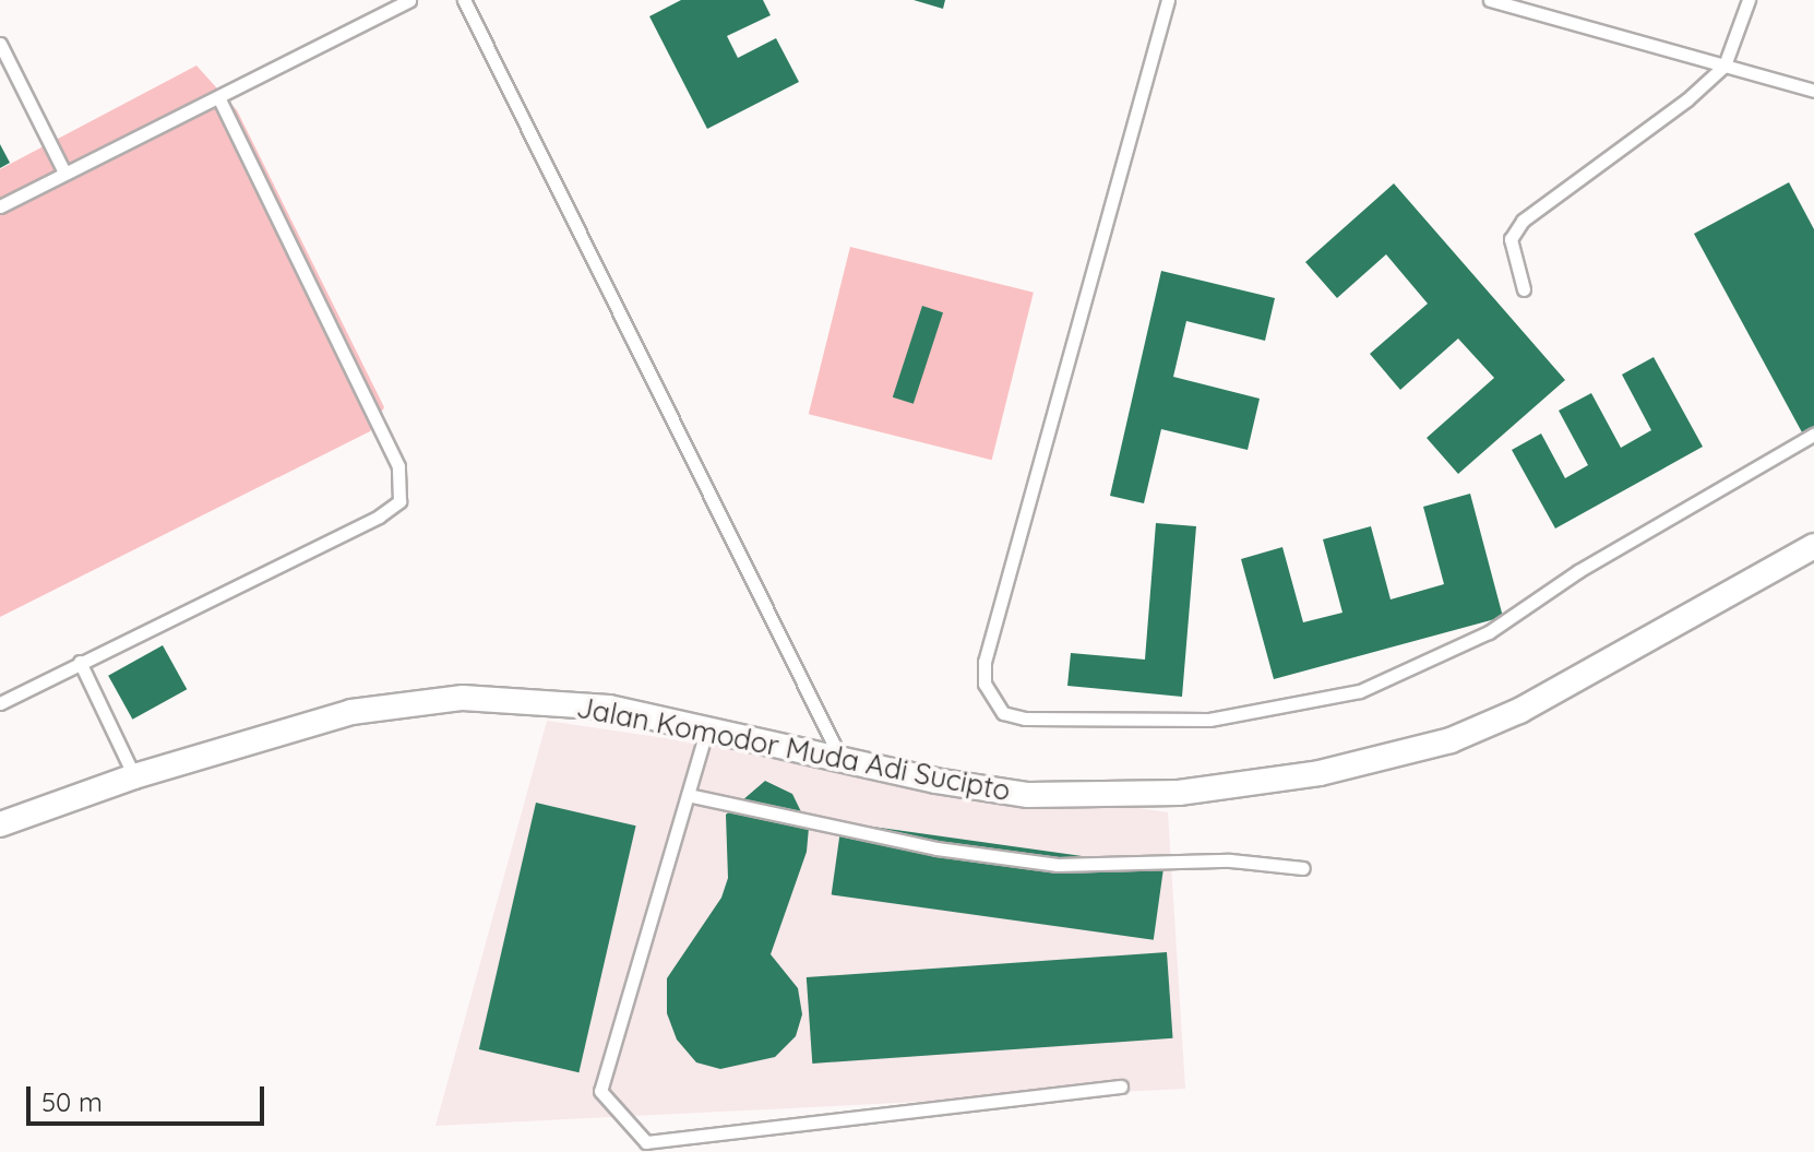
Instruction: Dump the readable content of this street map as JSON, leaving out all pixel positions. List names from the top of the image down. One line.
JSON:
{"streets":{"street":["Jalan Komodor Muda Adi Sucipto"]},"scale_bar":"50 m"}
